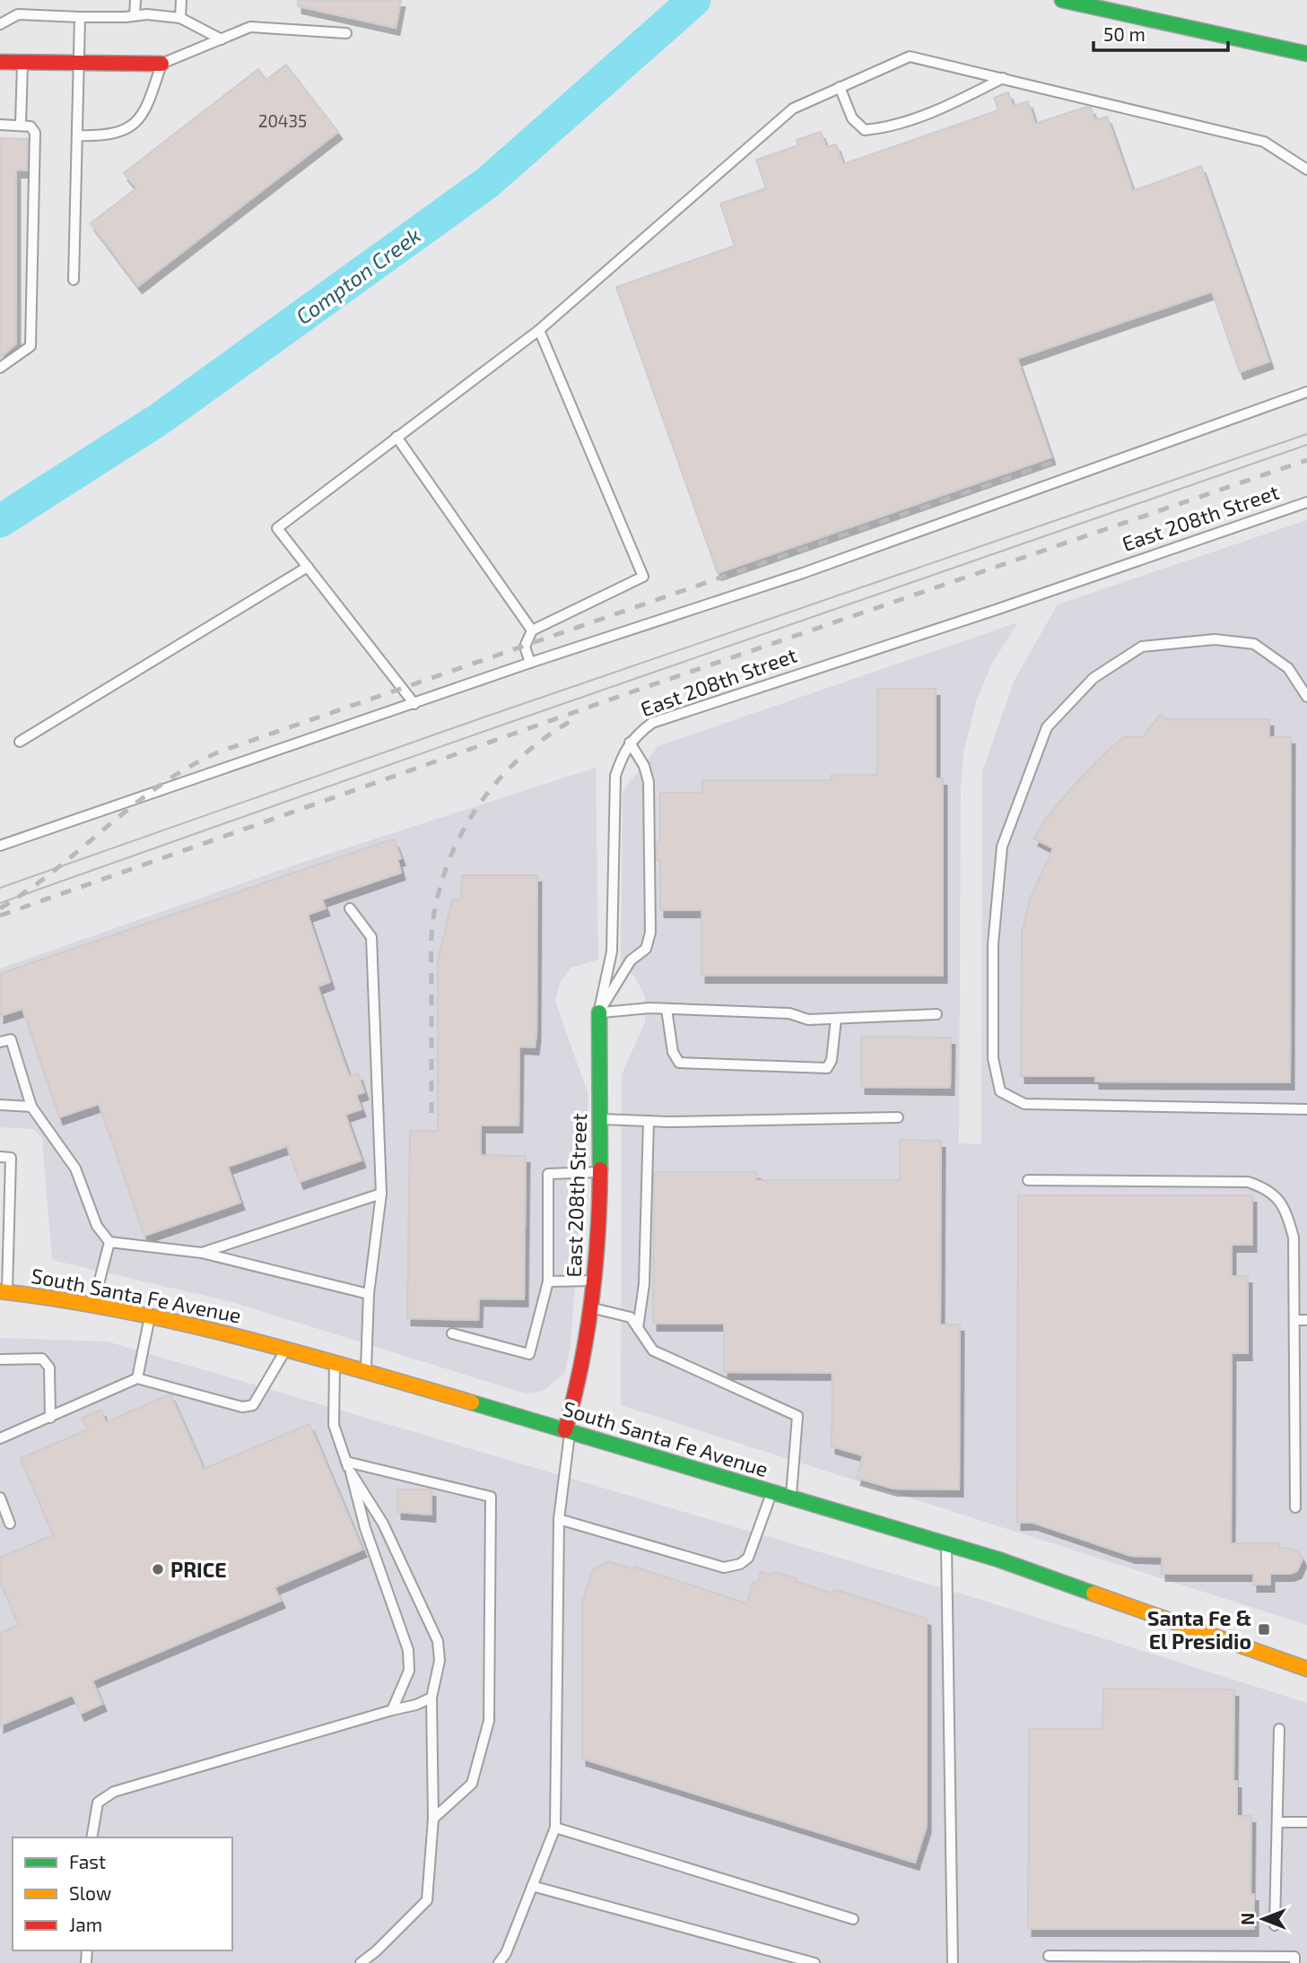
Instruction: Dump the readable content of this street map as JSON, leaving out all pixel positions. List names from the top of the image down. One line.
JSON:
{"streets":{"main road":["East 208th Street","South Santa Fe Avenue"]},"crossings":[["East 208th Street","South Santa Fe Avenue"]],"water":["Compton Creek"],"places":{"other":["PRICE"],"transit":["Santa Fe & El Presidio"]},"house_numbers":["20435"],"legend":["Fast","Slow","Jam"],"scale_bar":"50 m","north":"left"}
